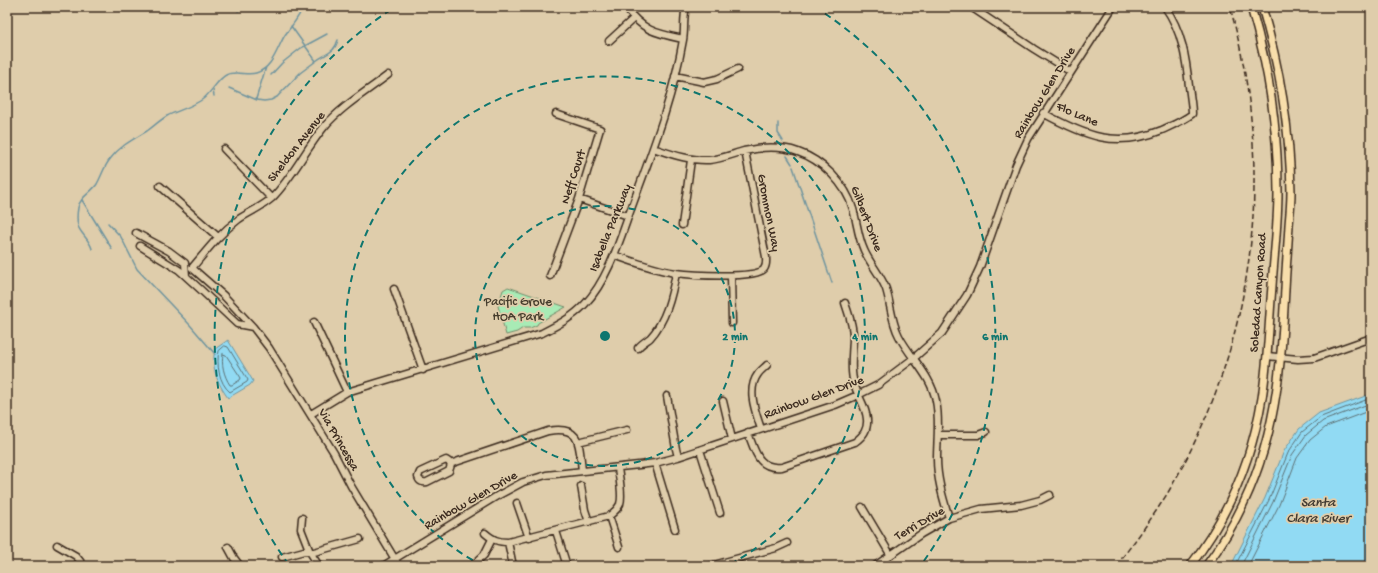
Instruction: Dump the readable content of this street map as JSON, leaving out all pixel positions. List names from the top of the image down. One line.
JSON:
{"streets":{"main road":["Soledad Canyon Road"],"street":["Rainbow Glen Drive","Flo Lane","Sheldon Avenue","Neff Court","Grommon Way","Gilbert Drive","Isabella Parkway","Via Princessa","Terri Drive"]},"crossings":[["Rainbow Glen Drive","Flo Lane"],["Rainbow Glen Drive","Gilbert Drive"],["Rainbow Glen Drive","Via Princessa"],["Sheldon Avenue","Via Princessa"],["Grommon Way","Gilbert Drive"],["Gilbert Drive","Isabella Parkway"],["Gilbert Drive","Terri Drive"],["Isabella Parkway","Via Princessa"]],"water":["Santa Clara River"],"parks":["Pacific Grove HOA Park"],"rings":["2 min","4 min","6 min"]}
